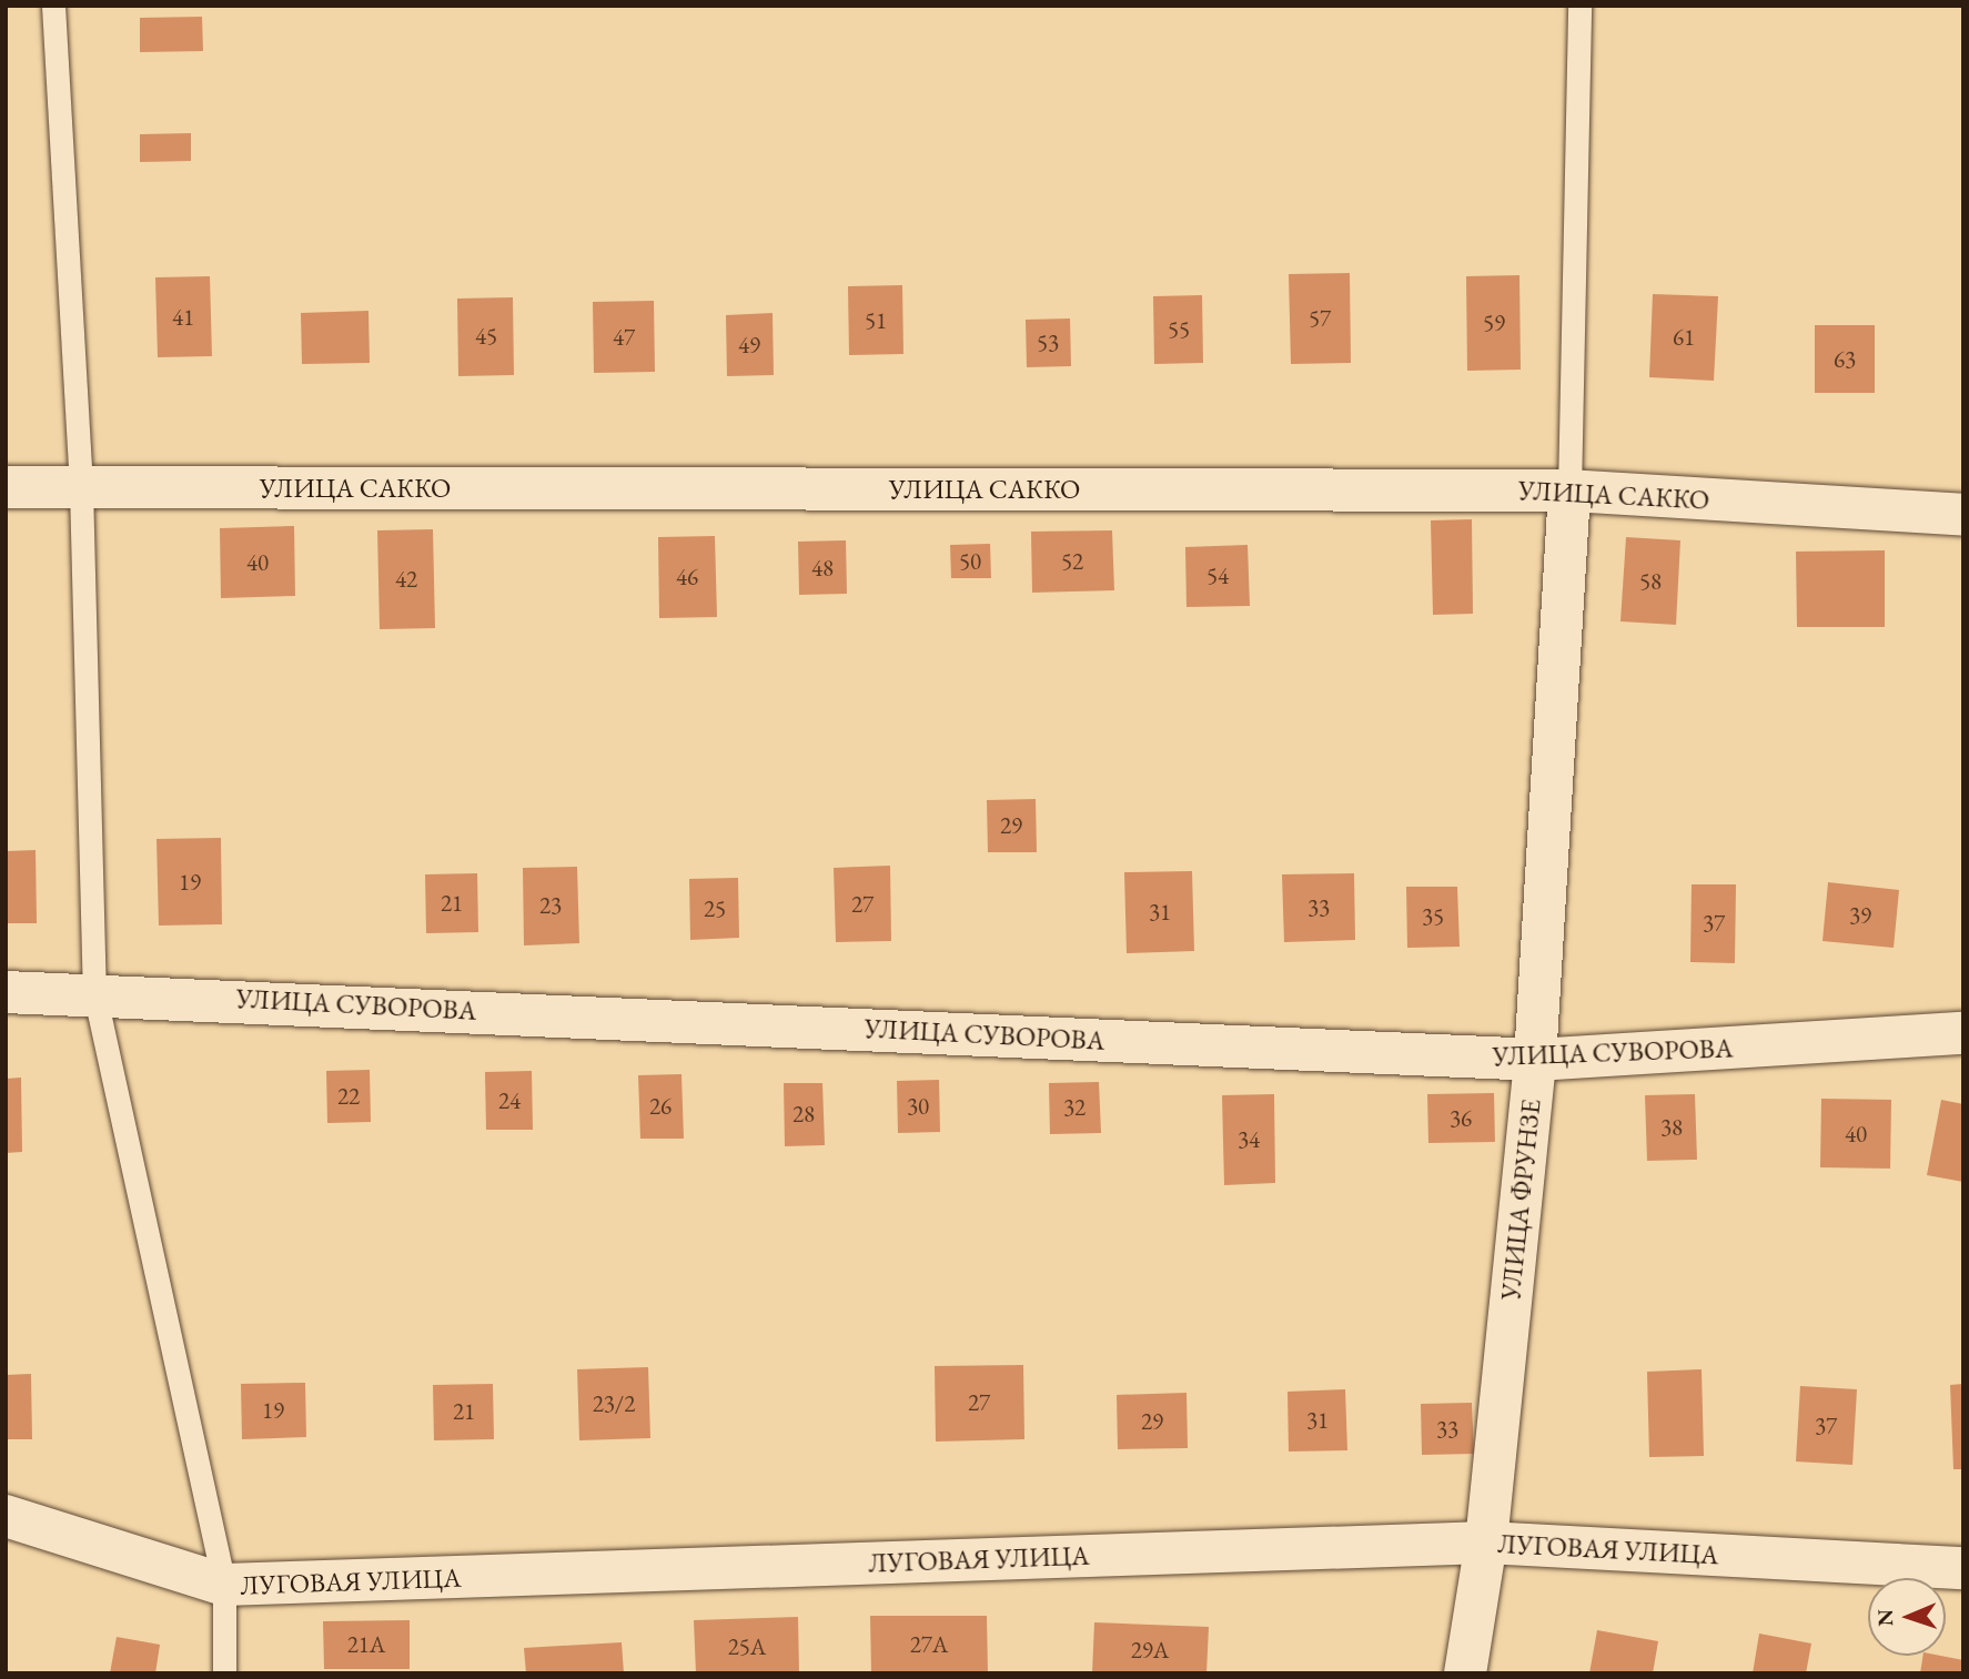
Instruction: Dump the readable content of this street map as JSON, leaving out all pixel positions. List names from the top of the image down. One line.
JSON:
{"streets":{"street":["УЛИЦА САККО","УЛИЦА СУВОРОВА","УЛИЦА ФРУНЗЕ","ЛУГОВАЯ УЛИЦА"]},"crossings":[["УЛИЦА САККО","УЛИЦА ФРУНЗЕ"],["УЛИЦА СУВОРОВА","УЛИЦА ФРУНЗЕ"],["УЛИЦА ФРУНЗЕ","ЛУГОВАЯ УЛИЦА"]],"house_numbers":["41","57","51","59","55","45","47","61","53","49","63","50","52","40","48","54","46","42","58","29","19","21","27","23","33","25","31","39","35","37","22","24","26","30","32","28","36","38","40","34","27","23/2","19","21","31","29","37","33","21А","27А","25А","29А"],"north":"left"}
